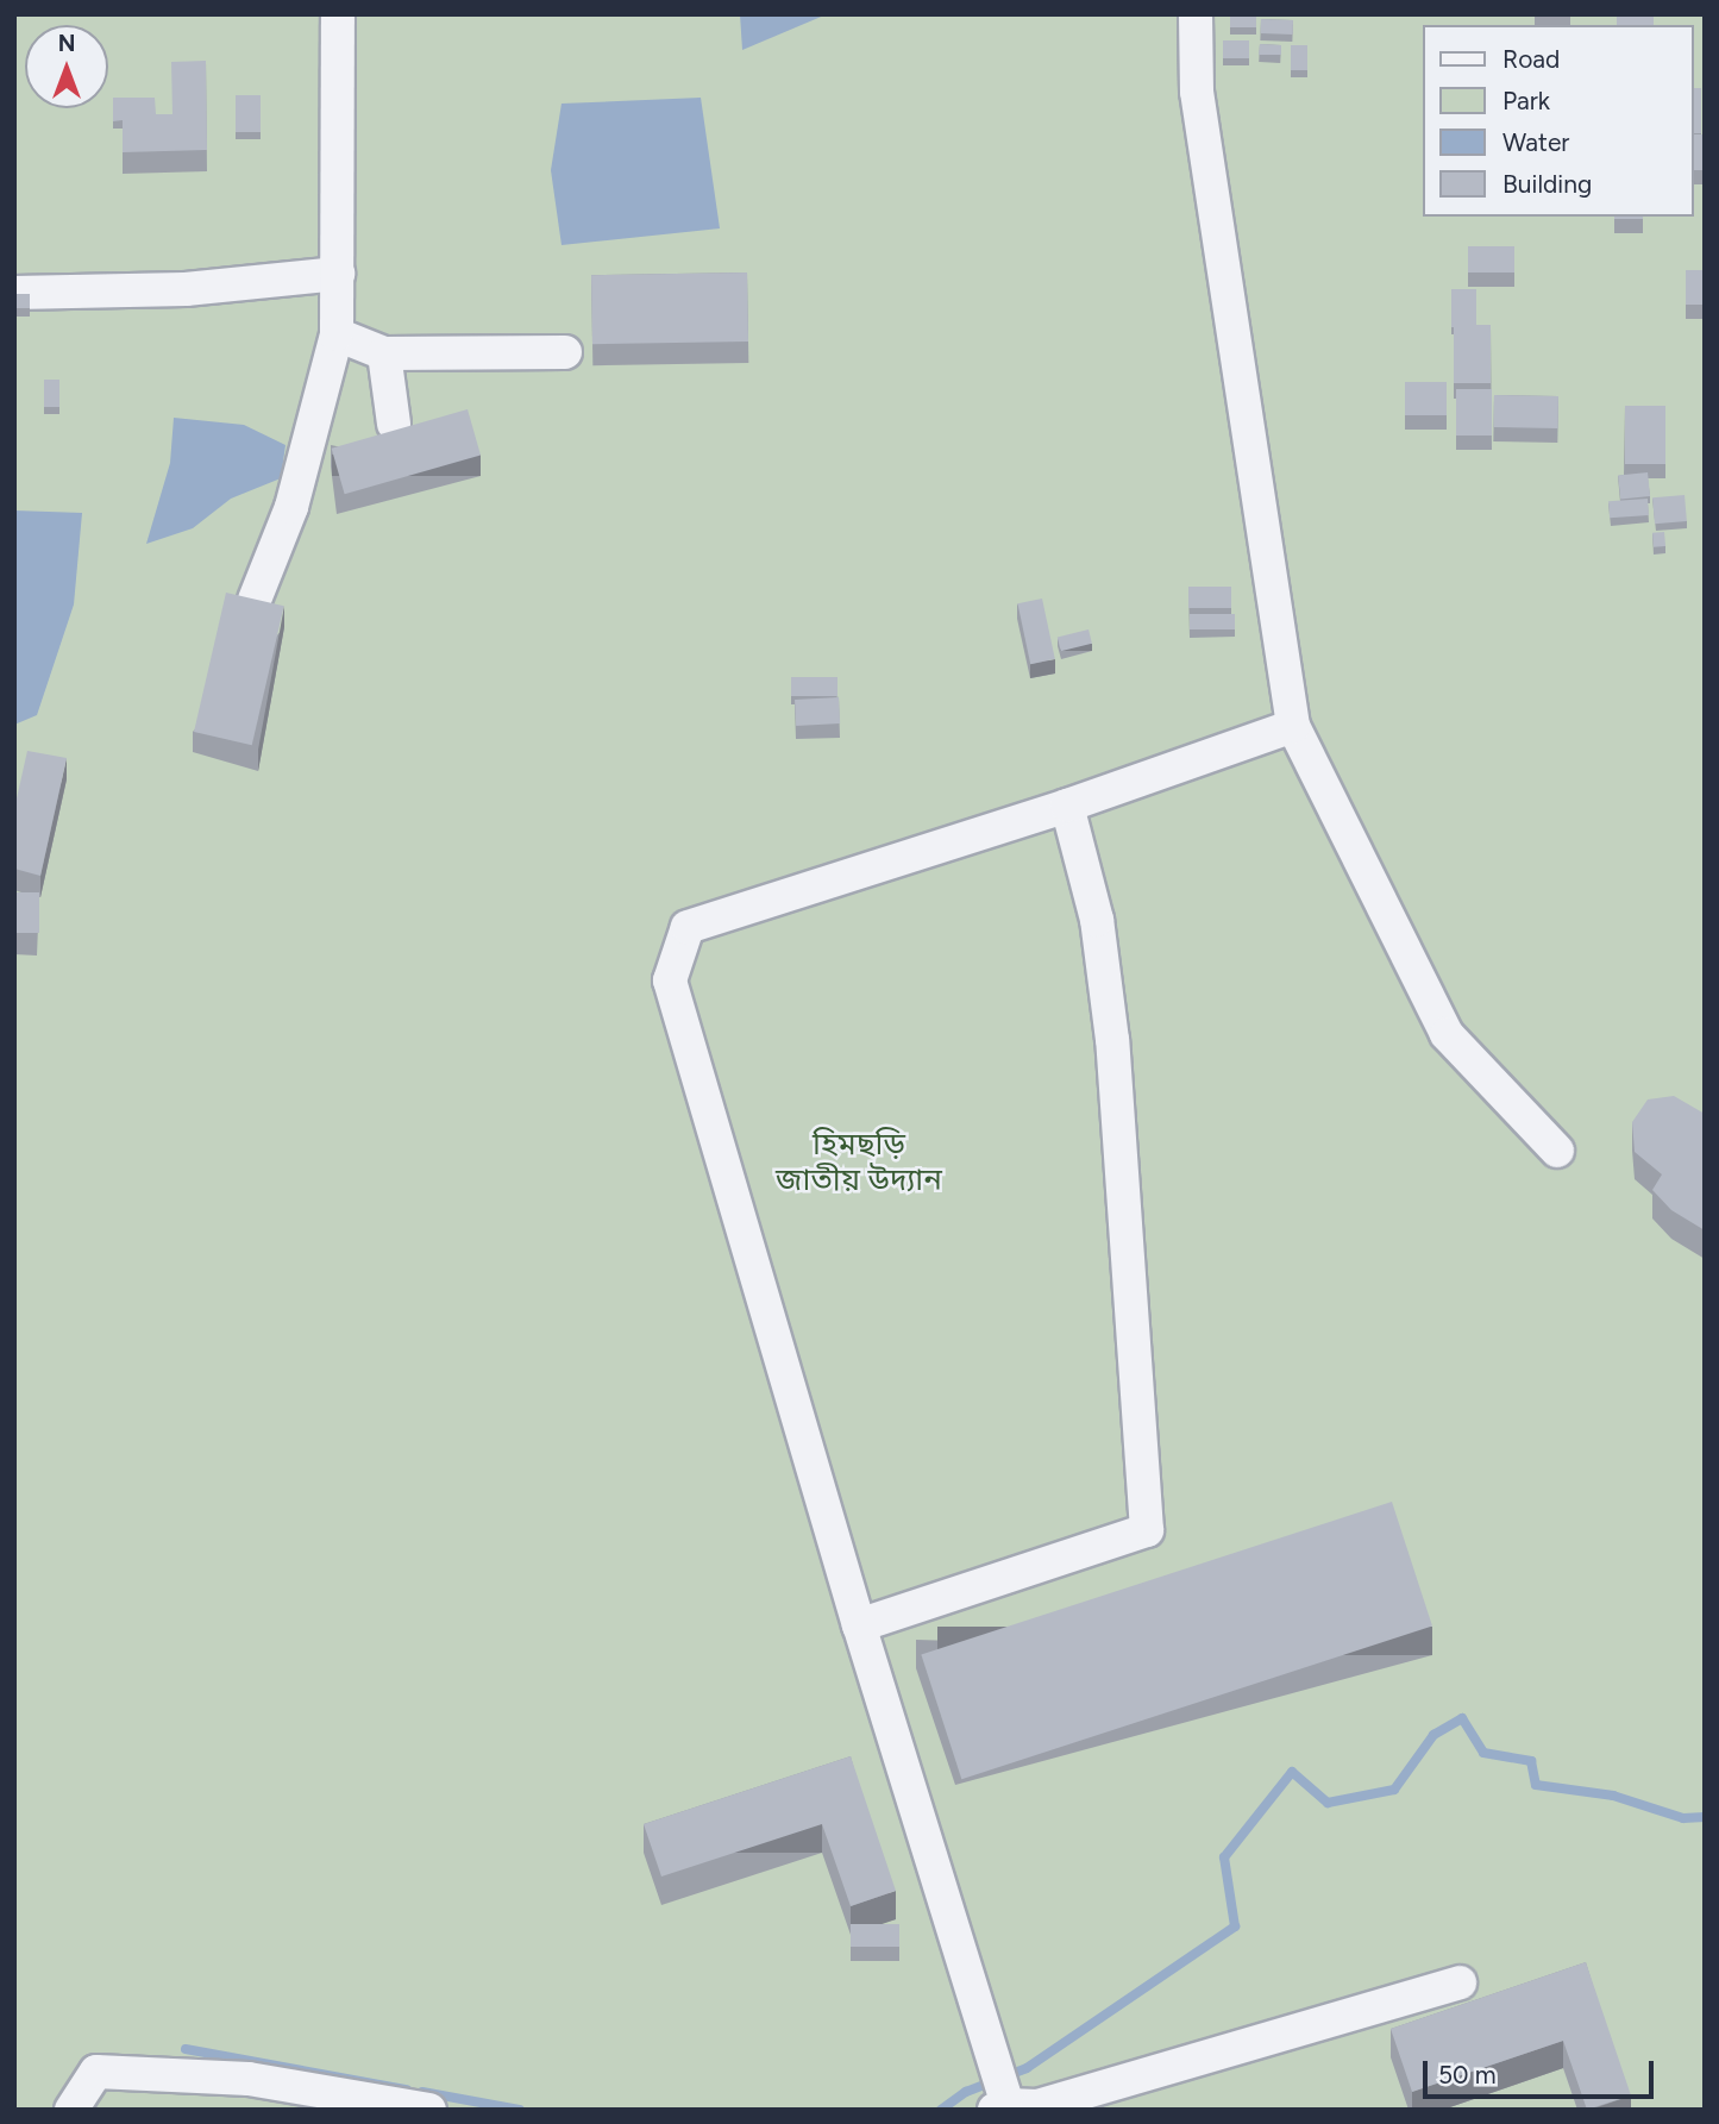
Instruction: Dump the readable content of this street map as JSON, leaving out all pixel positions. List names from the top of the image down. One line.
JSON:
{"parks":["হিমছড়ি জাতীয় উদ্যান"],"legend":["Road","Park","Water","Building"],"scale_bar":"50 m","north":"top"}
